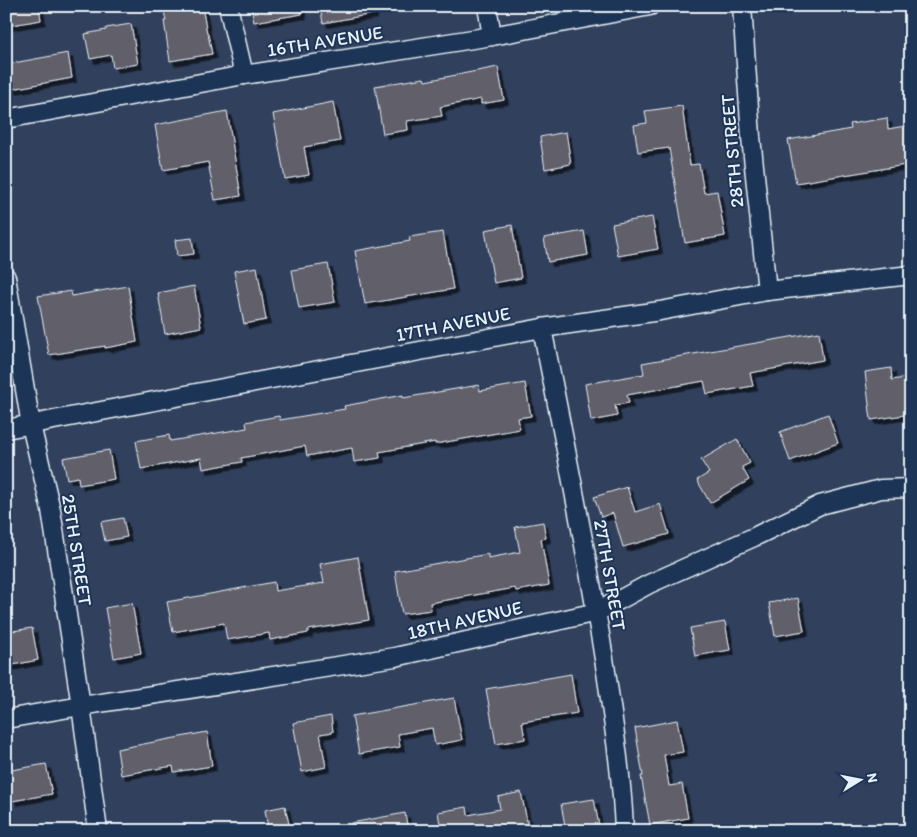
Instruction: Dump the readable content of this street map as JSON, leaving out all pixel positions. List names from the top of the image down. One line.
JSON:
{"streets":{"street":["16TH AVENUE","28TH STREET","17TH AVENUE","25TH STREET","27TH STREET","18TH AVENUE"]},"crossings":[["28TH STREET","17TH AVENUE"],["17TH AVENUE","25TH STREET"],["17TH AVENUE","27TH STREET"],["25TH STREET","18TH AVENUE"],["27TH STREET","18TH AVENUE"]],"north":"right"}
